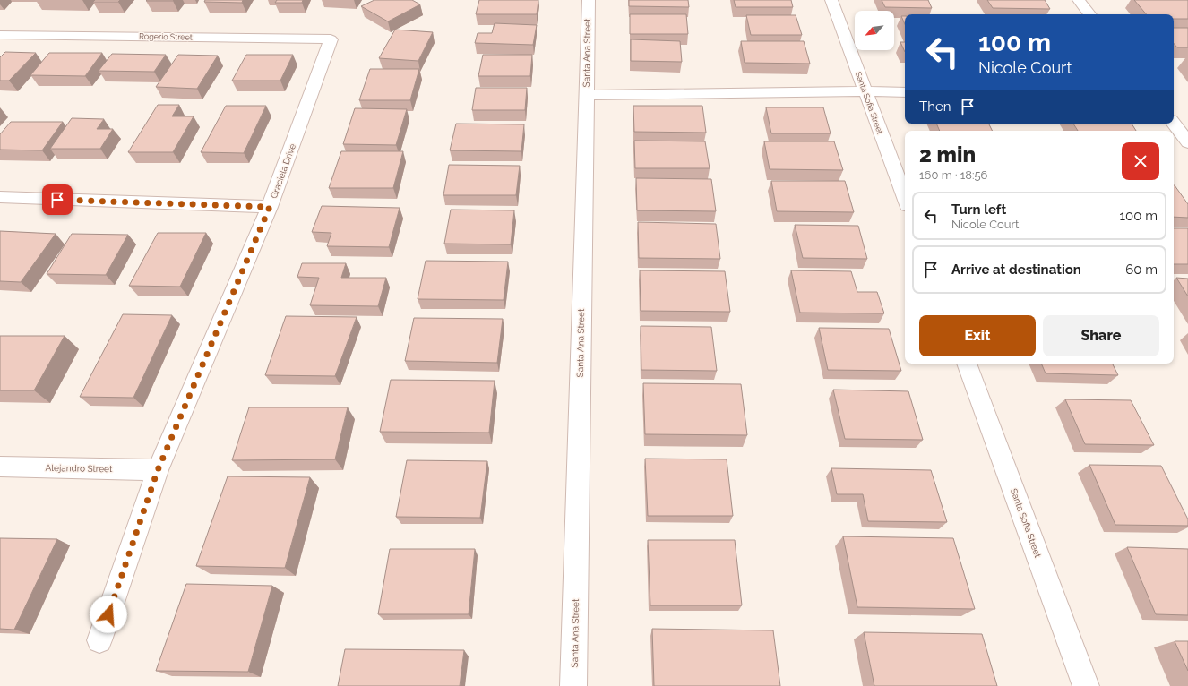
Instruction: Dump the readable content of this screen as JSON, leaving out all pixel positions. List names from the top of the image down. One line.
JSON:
{"streets":{"street":["Rogerio Street","Santa Ana Street","Santa Sofia Street","Graciela Drive","Alejandro Street"]},"crossings":[["Rogerio Street","Graciela Drive"],["Graciela Drive","Alejandro Street"]],"north":"bottom left","page":{"turn":["100 m","Nicole Court"],"then":"Then","heading":["2 min","160 m · 18:56"],"list":[{"name":"Turn left","note":"Nicole Court","value":"100 m"},{"name":"Arrive at destination","value":"60 m"}],"buttons":["Exit","Share"]}}
